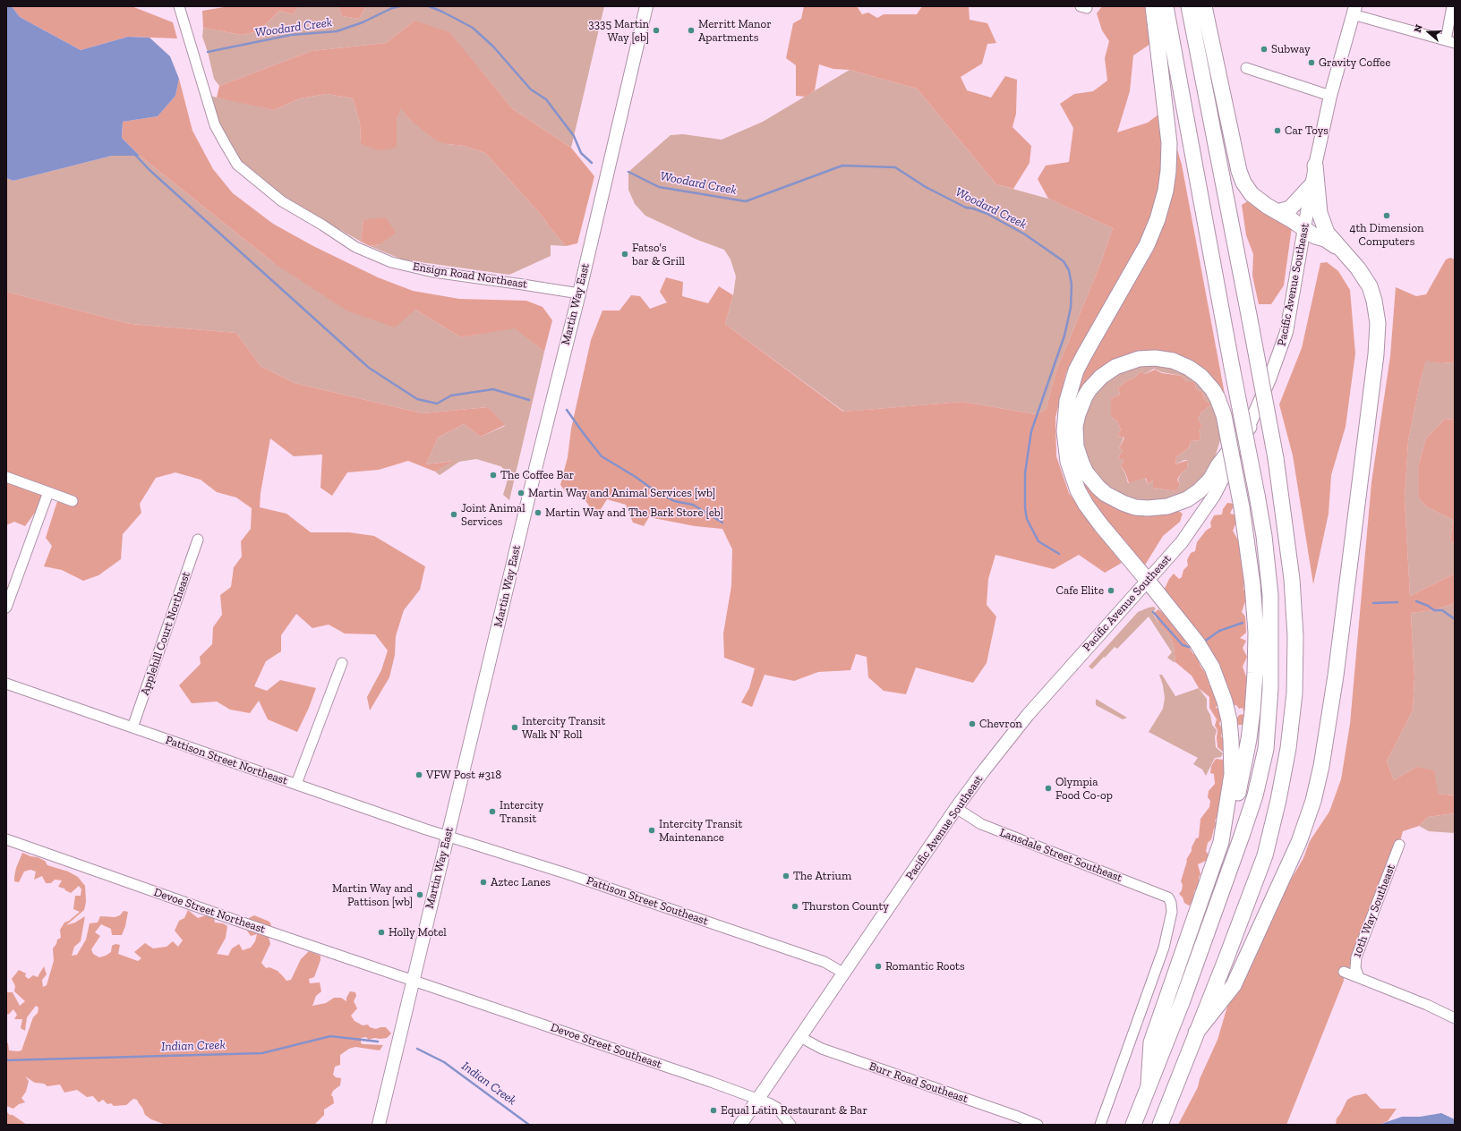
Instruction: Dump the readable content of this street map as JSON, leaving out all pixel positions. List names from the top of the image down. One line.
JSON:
{"streets":{"main road":["Pacific Avenue Southeast","Martin Way East"],"street":["Ensign Road Northeast","Applehill Court Northeast","Pattison Street Northeast","Lansdale Street Southeast","Pattison Street Southeast","Devoe Street Northeast","10th Way Southeast","Devoe Street Southeast","Burr Road Southeast"]},"crossings":[["Ensign Road Northeast","Martin Way East"],["Pacific Avenue Southeast","Lansdale Street Southeast"],["Pacific Avenue Southeast","Pattison Street Southeast"],["Pacific Avenue Southeast","Devoe Street Southeast"],["Pacific Avenue Southeast","Burr Road Southeast"],["Martin Way East","Pattison Street Northeast"],["Martin Way East","Pattison Street Southeast"],["Martin Way East","Devoe Street Northeast"],["Martin Way East","Devoe Street Southeast"],["Applehill Court Northeast","Pattison Street Northeast"],["Pattison Street Northeast","Pattison Street Southeast"],["Devoe Street Northeast","Devoe Street Southeast"]],"water":["Woodard Creek","Indian Creek"],"places":["3335 Martin Way [eb]","Merritt Manor Apartments","Subway","Gravity Coffee","Car Toys","4th Dimension Computers","Fatso's bar & Grill","The Coffee Bar","Martin Way and Animal Services [wb]","Martin Way and The Bark Store [eb]","Joint Animal Services","Cafe Elite","Chevron","Intercity Transit Walk N' Roll","VFW Post #318","Olympia Food Co-op","Intercity Transit","Intercity Transit Maintenance","The Atrium","Aztec Lanes","Martin Way and Pattison [wb]","Thurston County","Holly Motel","Romantic Roots","Equal Latin Restaurant & Bar"],"north":"left"}
